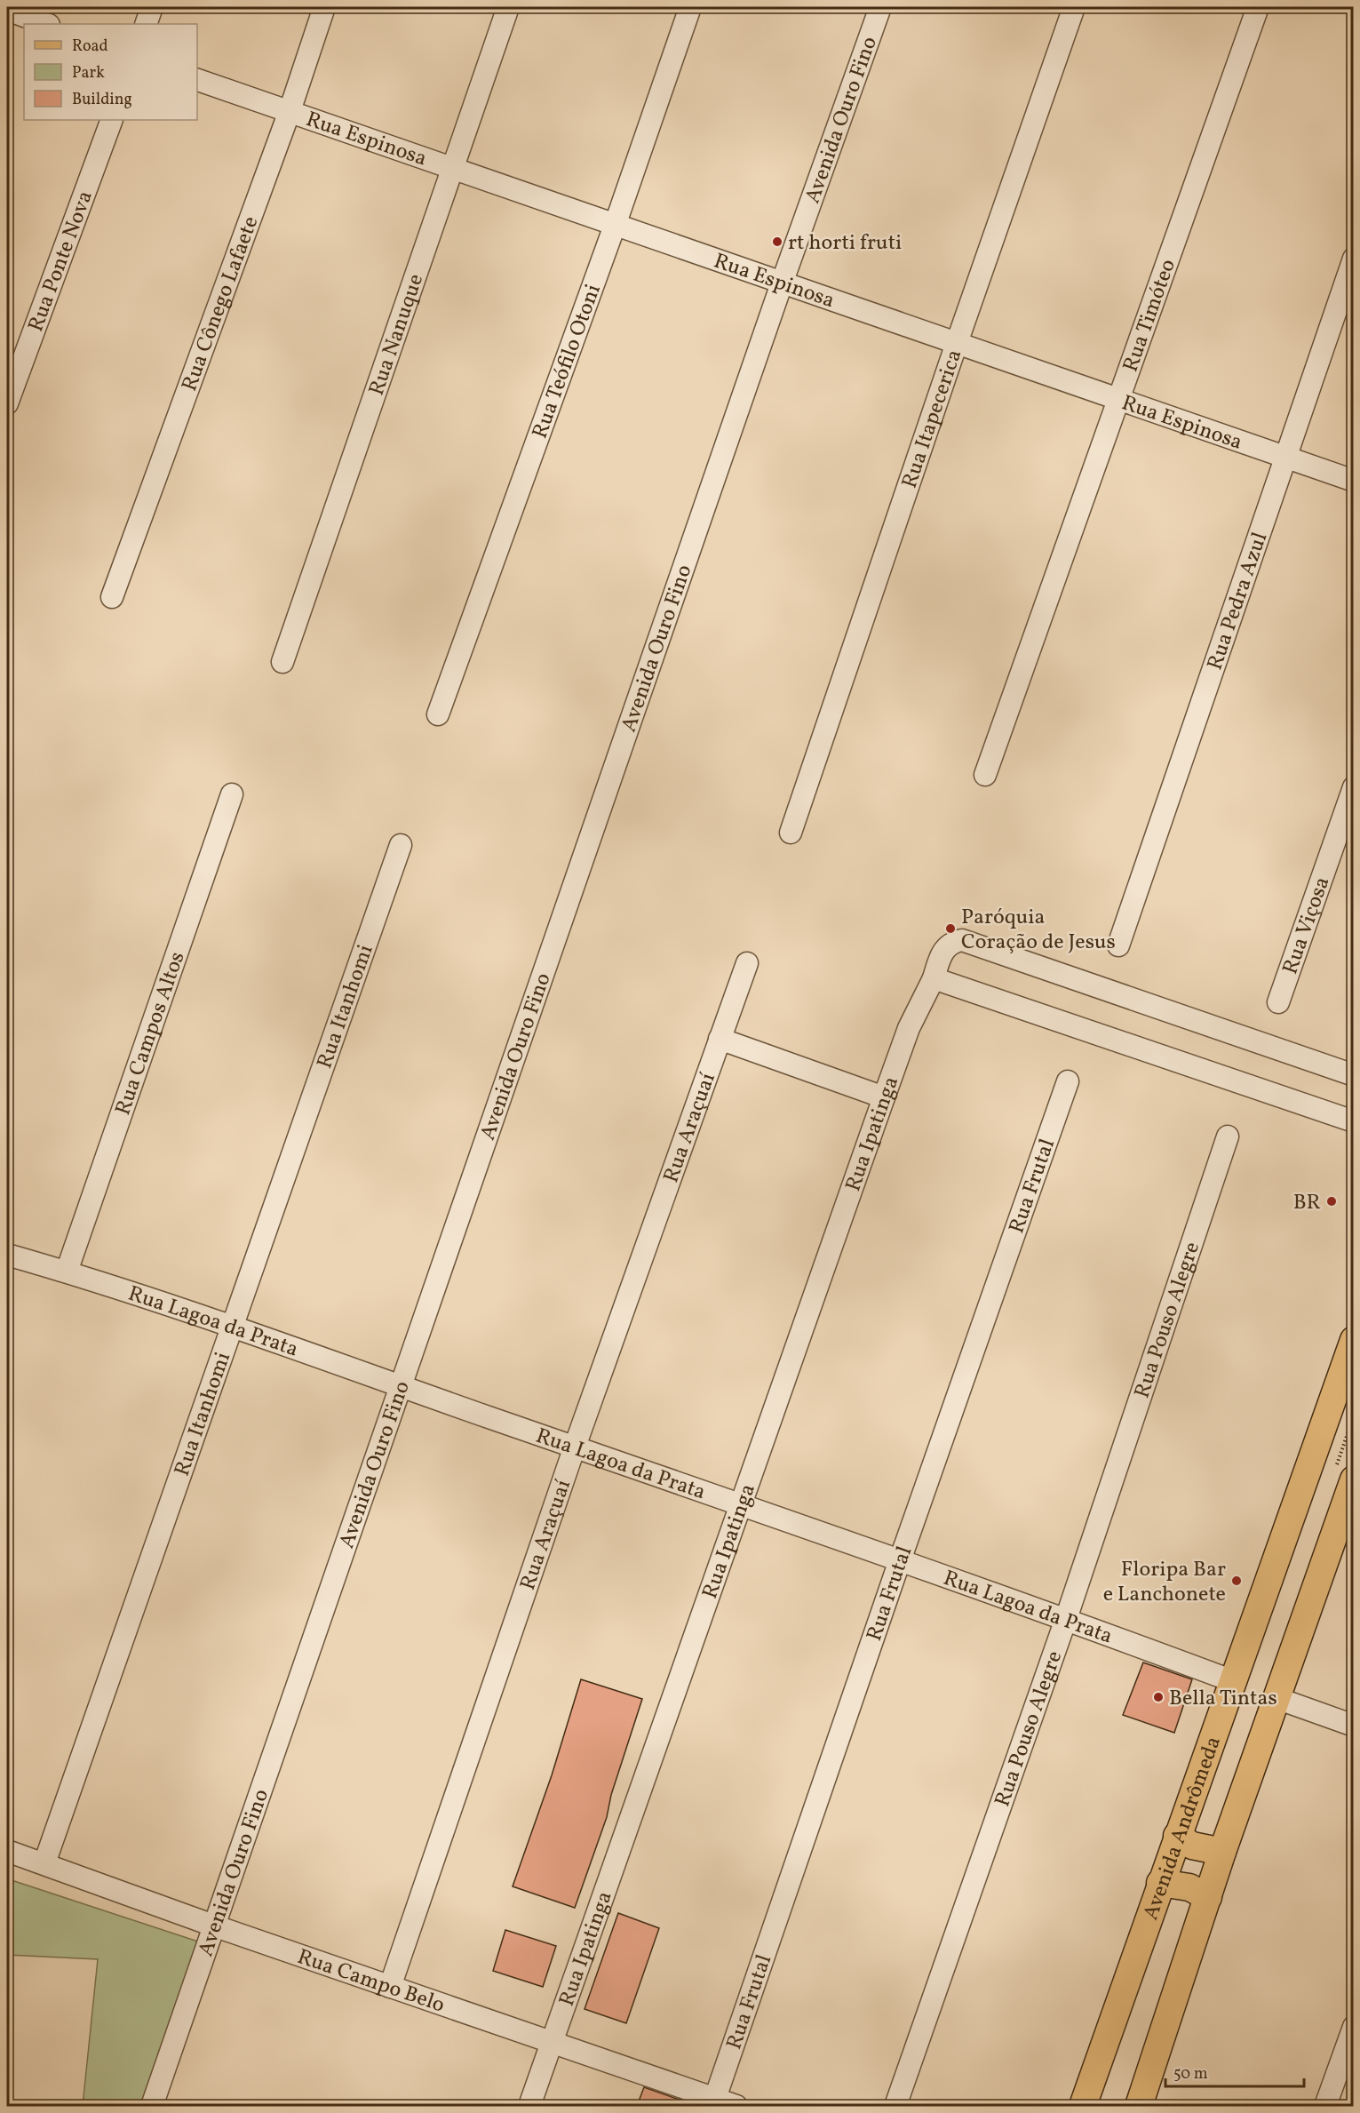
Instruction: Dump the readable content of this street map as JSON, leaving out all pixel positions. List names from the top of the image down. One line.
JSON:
{"streets":{"main road":["Avenida Andrômeda"],"street":["Avenida Ouro Fino","Rua Espinosa","Rua Ponte Nova","Rua Cônego Lafaete","Rua Timóteo","Rua Nanuque","Rua Teófilo Otoni","Rua Itapecerica","Rua Pedra Azul","Rua Viçosa","Rua Itanhomi","Rua Campos Altos","Rua Araçuaí","Rua Ipatinga","Rua Frutal","Rua Pouso Alegre","Rua Lagoa da Prata","Rua Campo Belo"]},"crossings":[["Avenida Ouro Fino","Rua Espinosa"],["Avenida Ouro Fino","Rua Lagoa da Prata"],["Avenida Ouro Fino","Rua Campo Belo"],["Rua Espinosa","Rua Cônego Lafaete"],["Rua Espinosa","Rua Timóteo"],["Rua Espinosa","Rua Nanuque"],["Rua Espinosa","Rua Teófilo Otoni"],["Rua Espinosa","Rua Itapecerica"],["Rua Espinosa","Rua Pedra Azul"],["Rua Itanhomi","Rua Lagoa da Prata"],["Rua Itanhomi","Rua Campo Belo"],["Rua Campos Altos","Rua Lagoa da Prata"],["Rua Araçuaí","Rua Lagoa da Prata"],["Rua Araçuaí","Rua Campo Belo"],["Rua Ipatinga","Rua Lagoa da Prata"],["Rua Ipatinga","Rua Campo Belo"],["Rua Frutal","Rua Lagoa da Prata"],["Rua Frutal","Rua Campo Belo"],["Rua Pouso Alegre","Rua Lagoa da Prata"],["Rua Lagoa da Prata","Avenida Andrômeda"]],"places":["rt horti fruti","Paróquia Coração de Jesus","BR","Floripa Bar e Lanchonete","Bella Tintas"],"legend":["Road","Park","Building"],"scale_bar":"50 m"}
